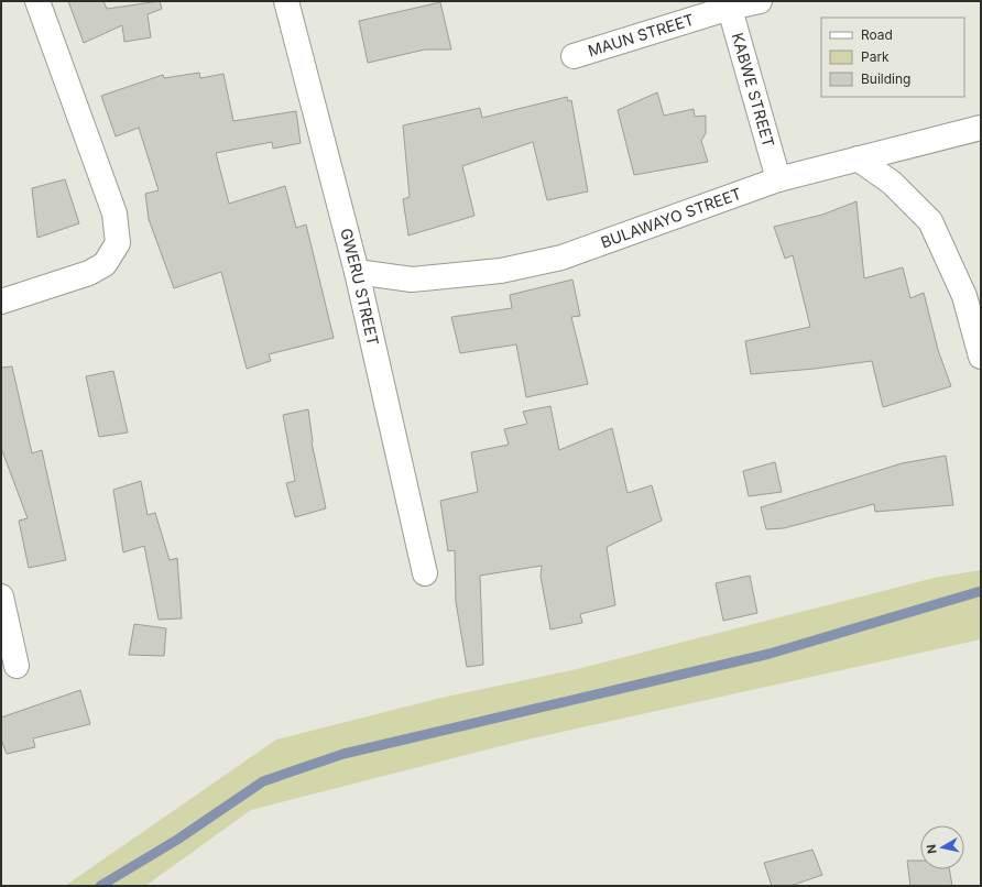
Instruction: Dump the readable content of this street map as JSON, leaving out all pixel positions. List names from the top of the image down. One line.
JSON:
{"streets":{"street":["MAUN STREET","KABWE STREET","BULAWAYO STREET","GWERU STREET"]},"crossings":[["MAUN STREET","KABWE STREET"],["KABWE STREET","BULAWAYO STREET"],["BULAWAYO STREET","GWERU STREET"]],"legend":["Road","Park","Building"],"north":"left"}
